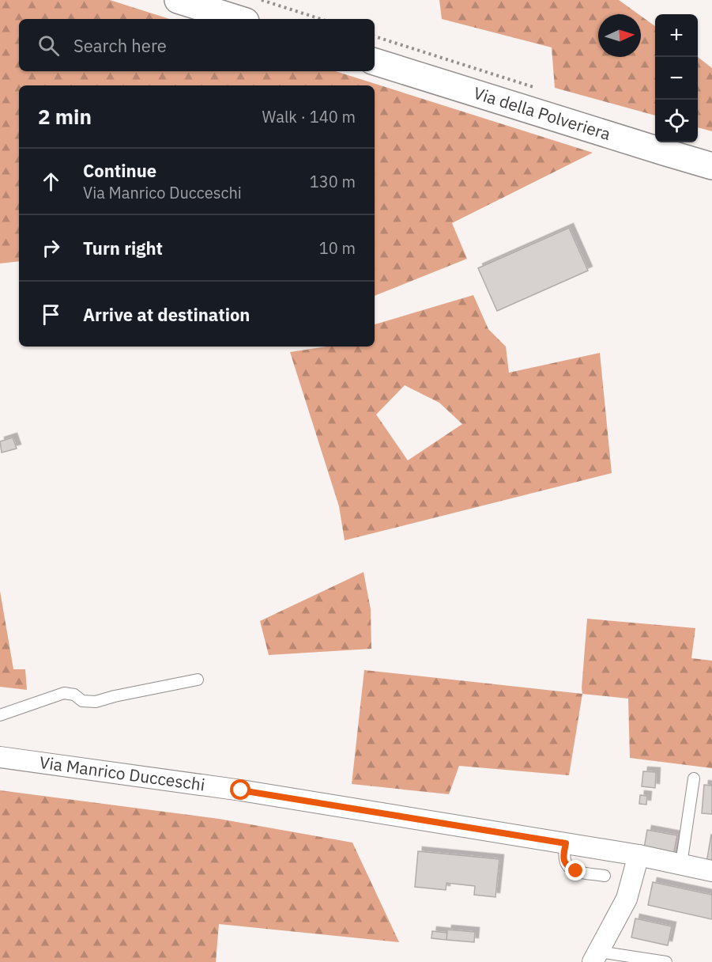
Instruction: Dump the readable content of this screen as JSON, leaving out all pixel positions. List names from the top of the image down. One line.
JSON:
{"streets":{"street":["Via della Polveriera","Via Manrico Ducceschi"]},"north":"right","page":{"map_buttons":["+","−"],"search":"Search here","heading":["2 min","Walk · 140 m"],"list":[["Continue","Via Manrico Ducceschi","130 m"],["Turn right","10 m"],"Arrive at destination"]}}
